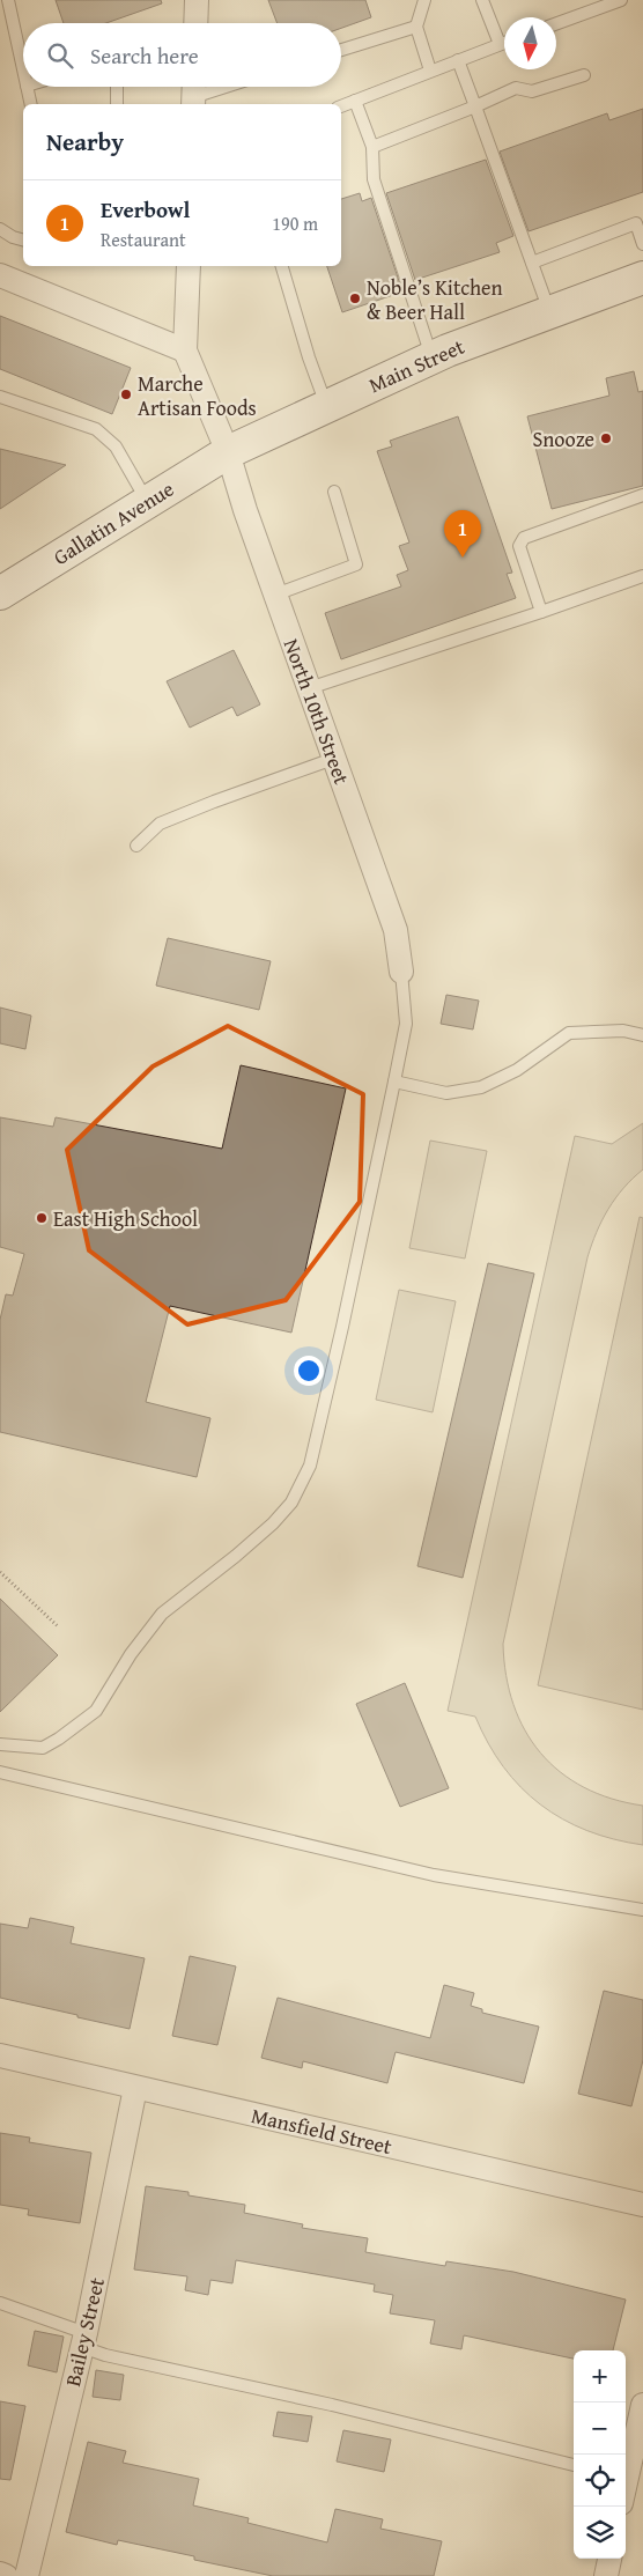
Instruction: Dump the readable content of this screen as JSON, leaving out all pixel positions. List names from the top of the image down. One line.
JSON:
{"streets":{"main road":["Main Street","Gallatin Avenue"],"street":["North 10th Street","Mansfield Street","Bailey Street"]},"crossings":[["Main Street","Gallatin Avenue"],["Main Street","North 10th Street"],["Gallatin Avenue","North 10th Street"],["Mansfield Street","Bailey Street"]],"places":["Noble’s Kitchen & Beer Hall","Marche Artisan Foods","Snooze","East High School"],"north":"bottom","page":{"search":"Search here","heading":"Nearby","list":[{"mark":"1","name":"Everbowl","note":"Restaurant","value":"190 m"}],"pins":"1","map_buttons":["+","−"]}}
